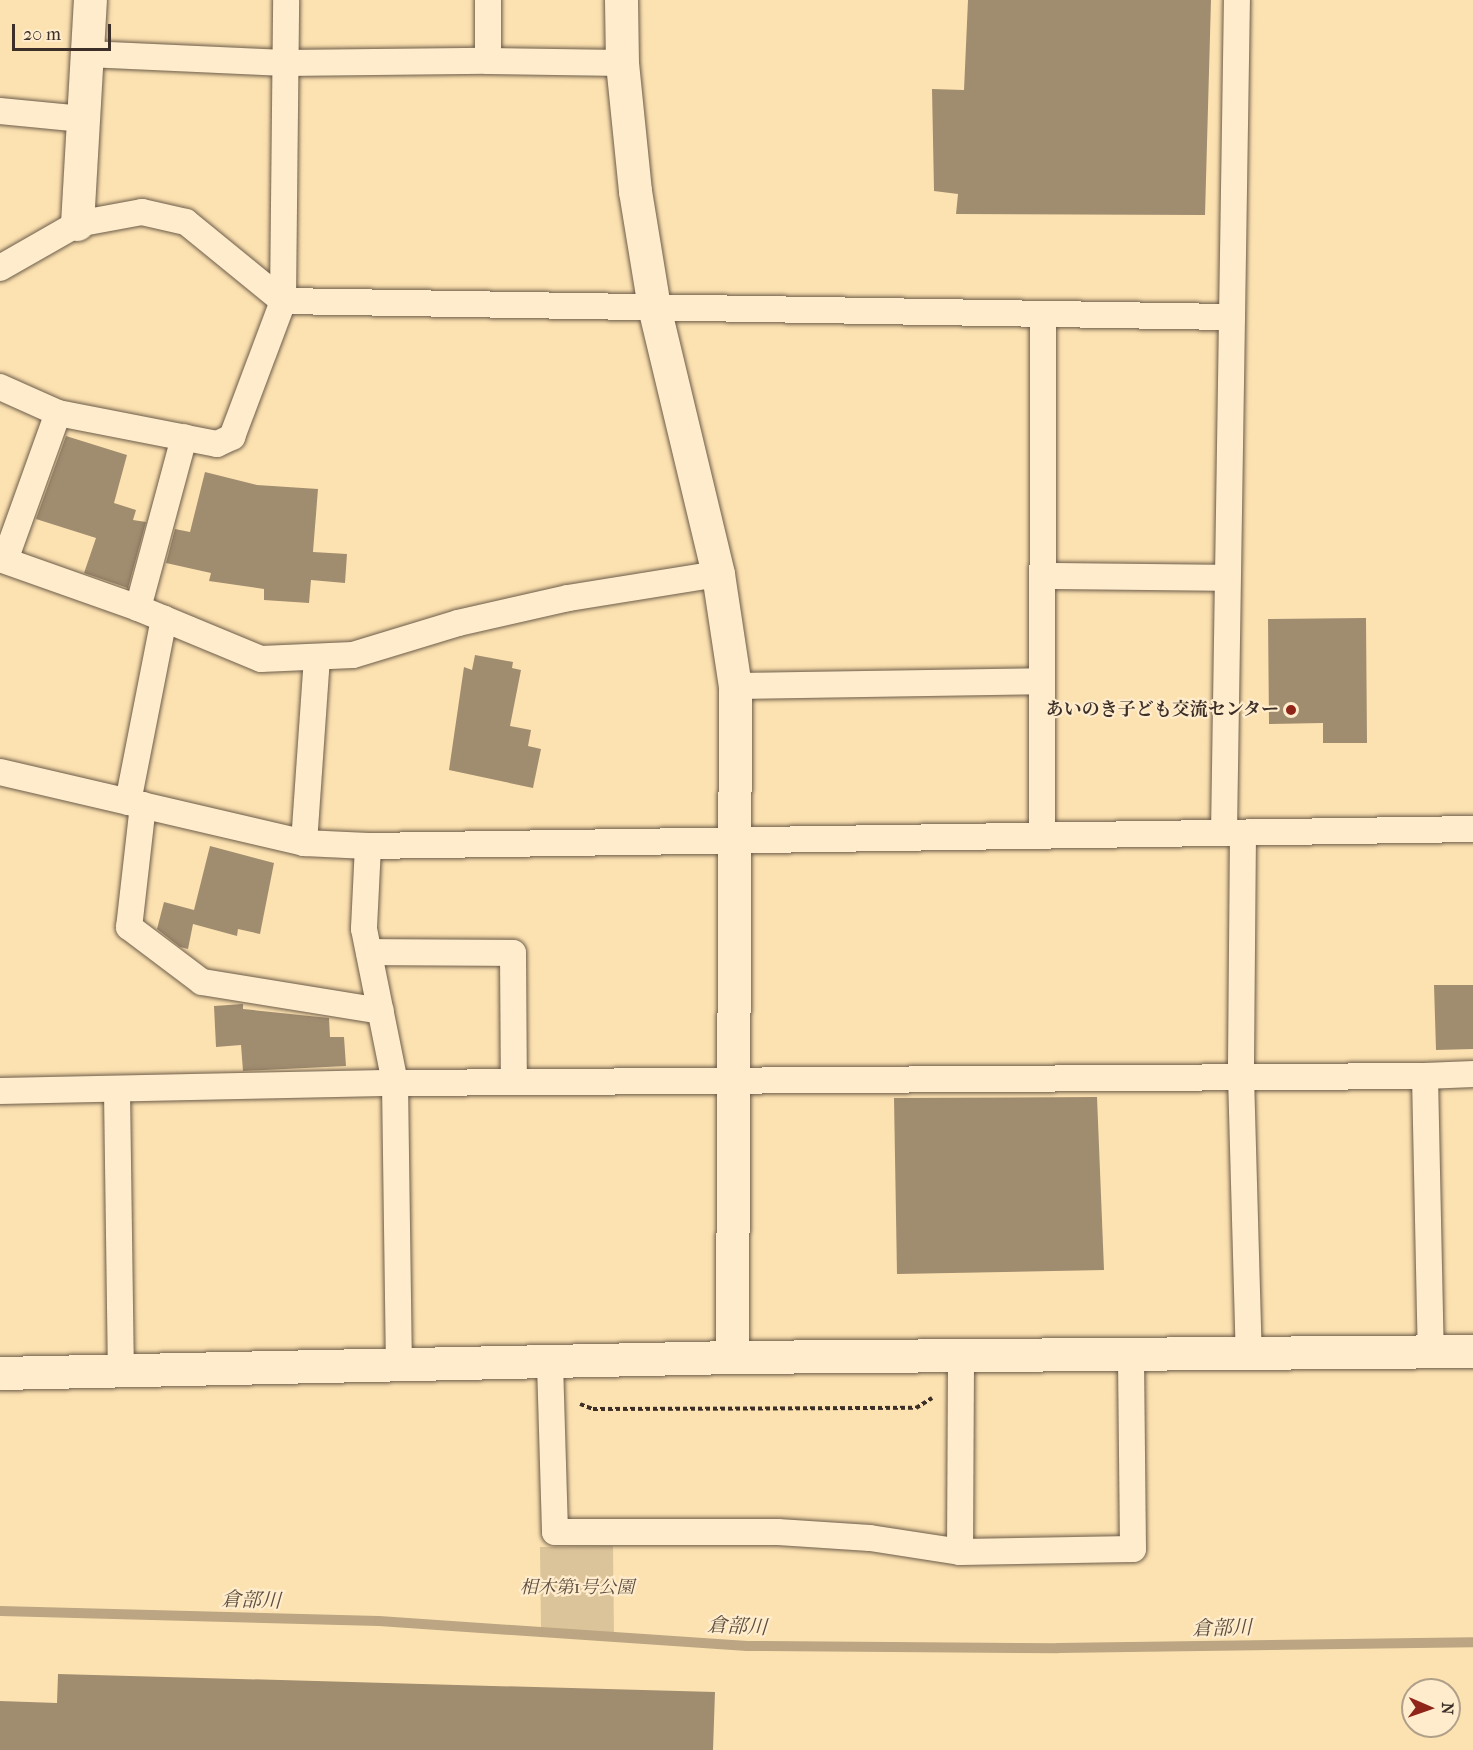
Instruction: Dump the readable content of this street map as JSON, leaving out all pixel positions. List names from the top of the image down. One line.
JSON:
{"water":["倉部川"],"parks":["相木第1号公園"],"places":["あいのき子ども交流センター"],"scale_bar":"20 m","north":"right"}
